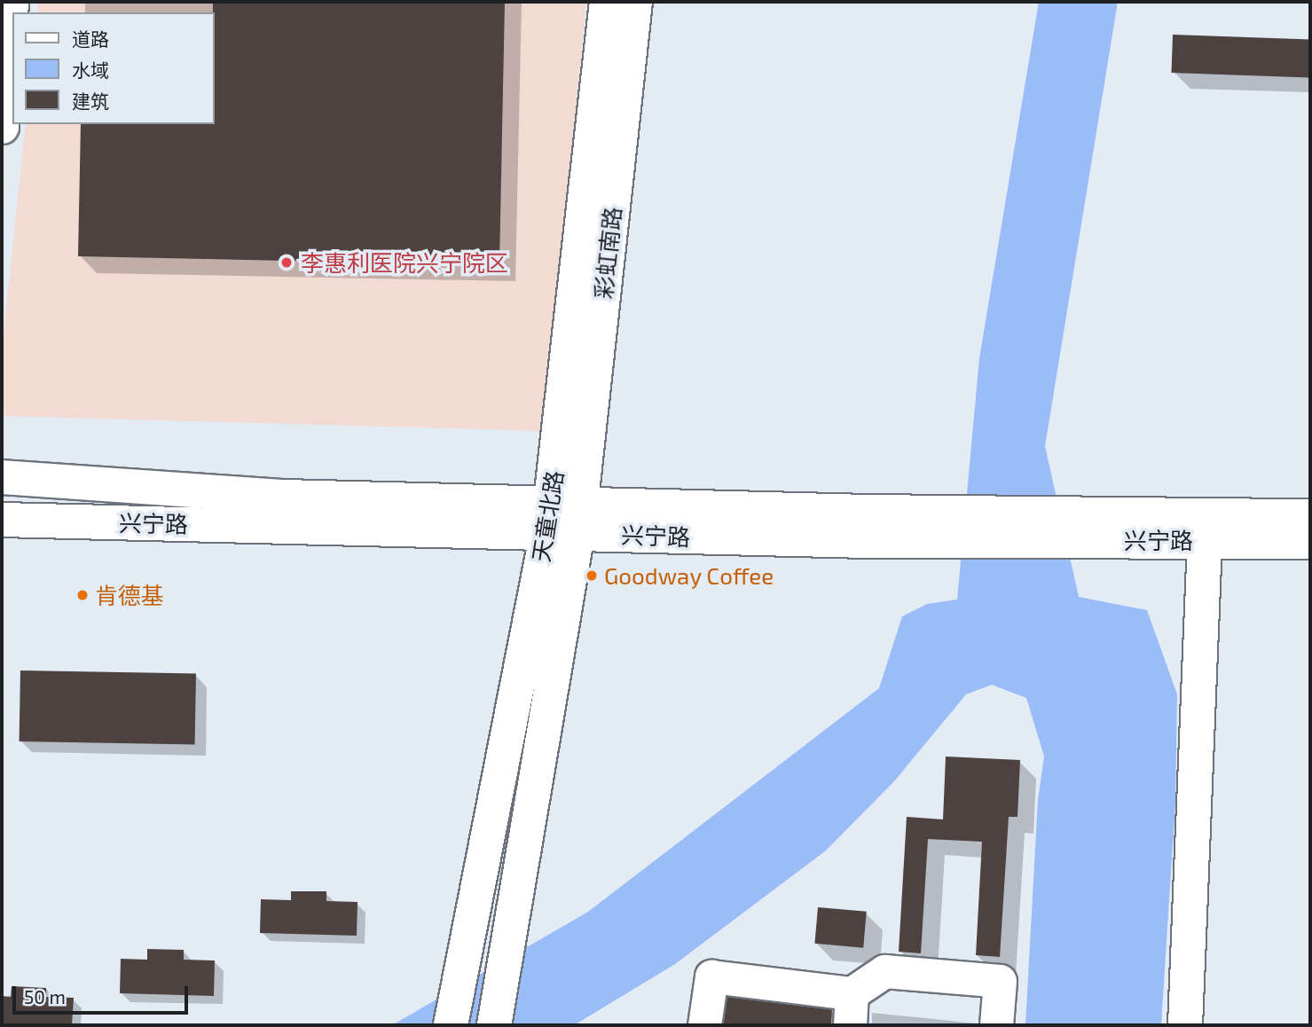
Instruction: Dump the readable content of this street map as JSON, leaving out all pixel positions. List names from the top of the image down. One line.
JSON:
{"streets":{"main road":["彩虹南路","天童北路","兴宁路"]},"crossings":[["彩虹南路","天童北路"],["彩虹南路","兴宁路"],["天童北路","兴宁路"]],"places":["李惠利医院兴宁院区","Goodway Coffee","肯德基"],"legend":["道路","水域","建筑"],"scale_bar":"50 m"}
